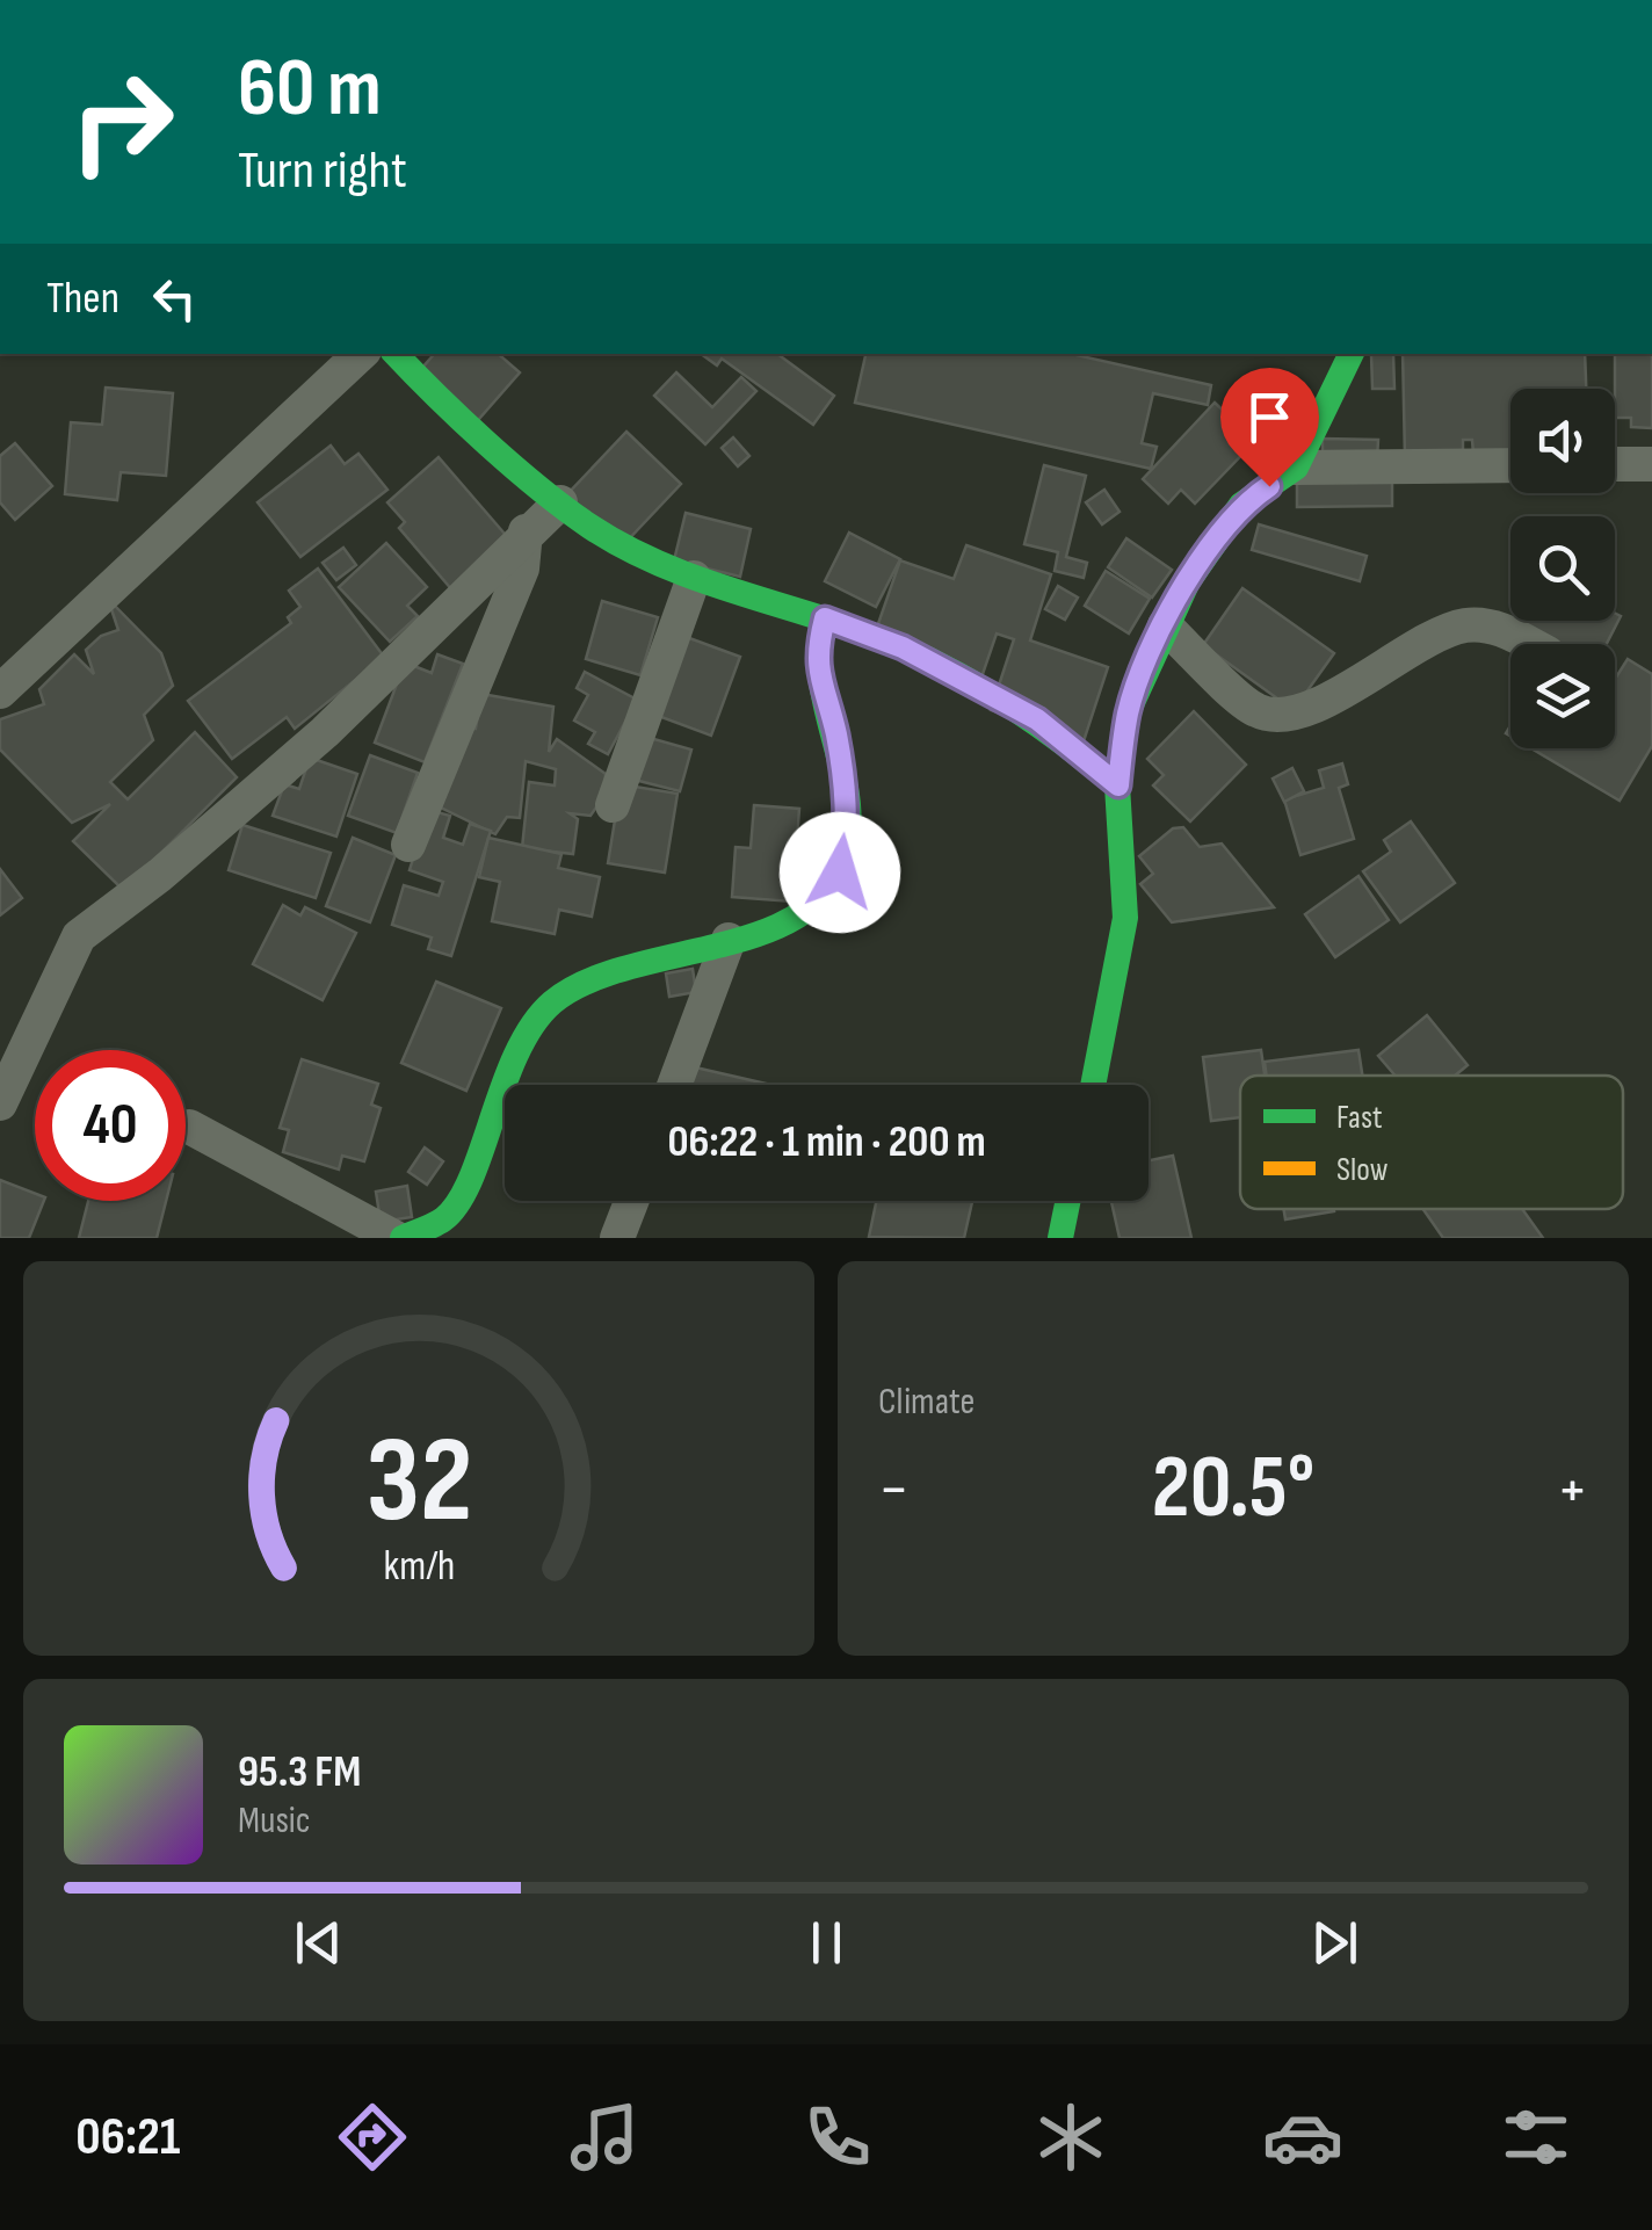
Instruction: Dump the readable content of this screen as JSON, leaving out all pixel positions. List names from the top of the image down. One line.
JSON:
{"legend":["Fast","Slow"],"page":{"turn":["60 m","Turn right"],"then":"Then","limit":"40","trip":"06:22 · 1 min · 200 m","tile":"Climate","heat":["−","20.5°","+"],"song":["95.3 FM","Music"],"tabs":"06:21","gauge":["32","km/h"]}}
